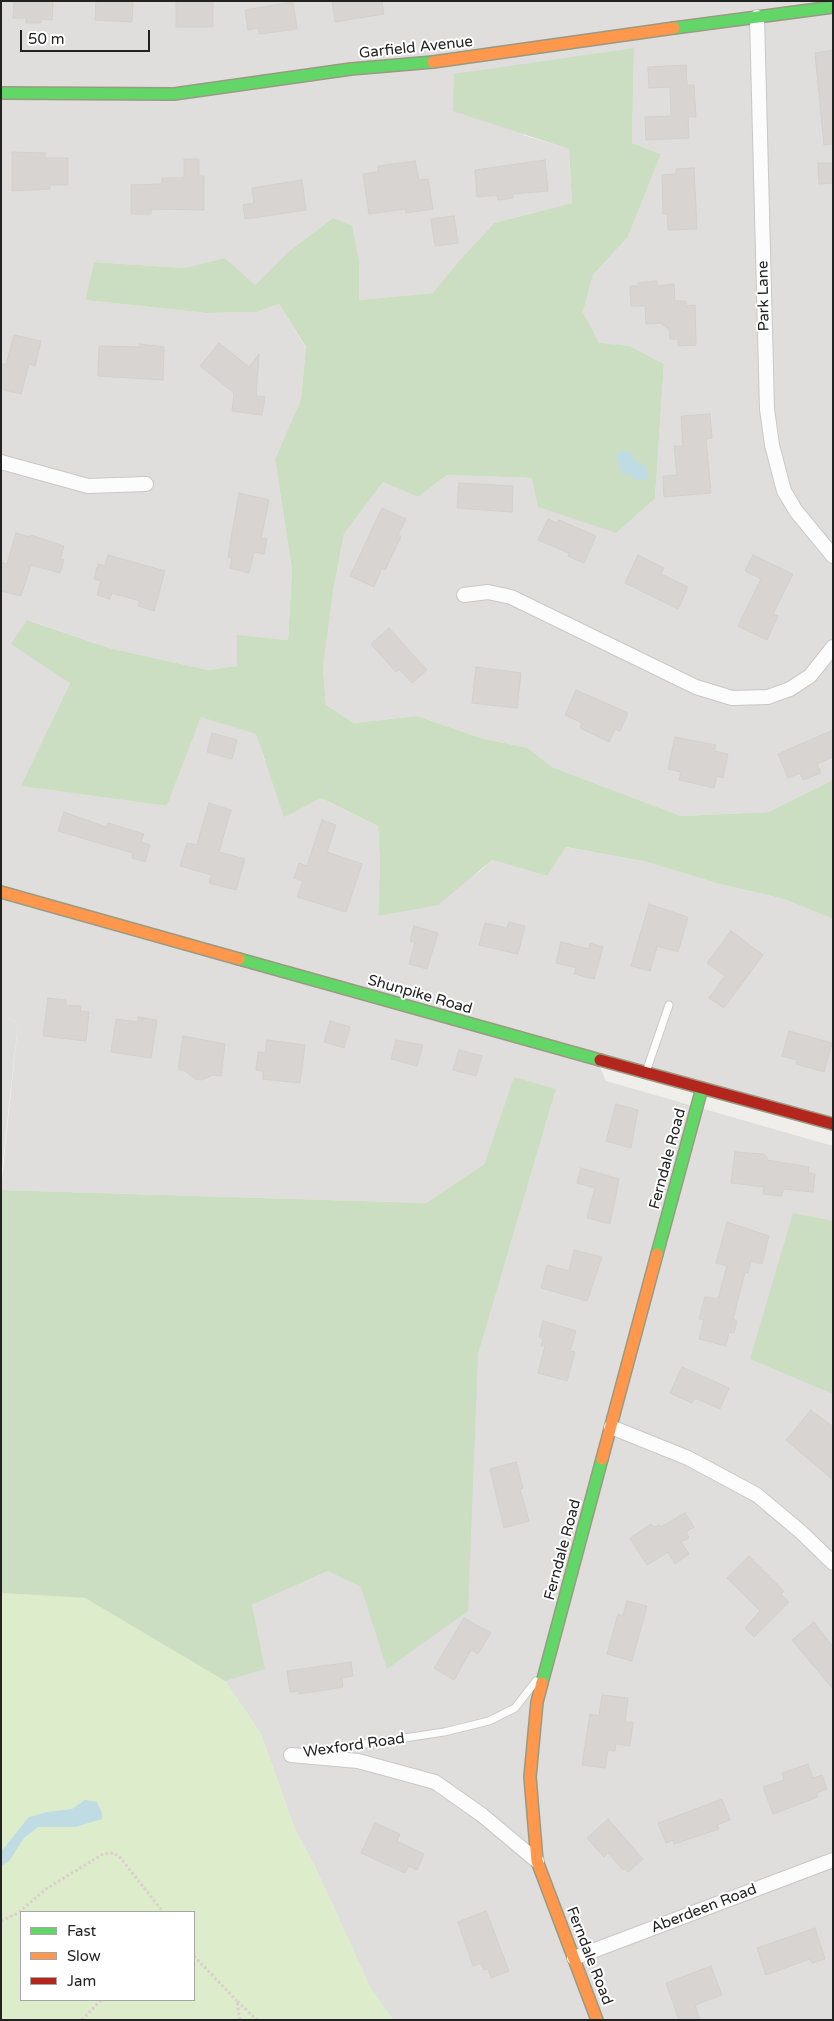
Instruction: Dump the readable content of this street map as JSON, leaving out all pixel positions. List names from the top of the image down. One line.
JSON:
{"streets":{"street":["Garfield Avenue","Park Lane","Shunpike Road","Ferndale Road","Wexford Road","Aberdeen Road"]},"crossings":[["Garfield Avenue","Park Lane"],["Shunpike Road","Ferndale Road"],["Ferndale Road","Wexford Road"],["Ferndale Road","Aberdeen Road"]],"legend":["Fast","Slow","Jam"],"scale_bar":"50 m"}
